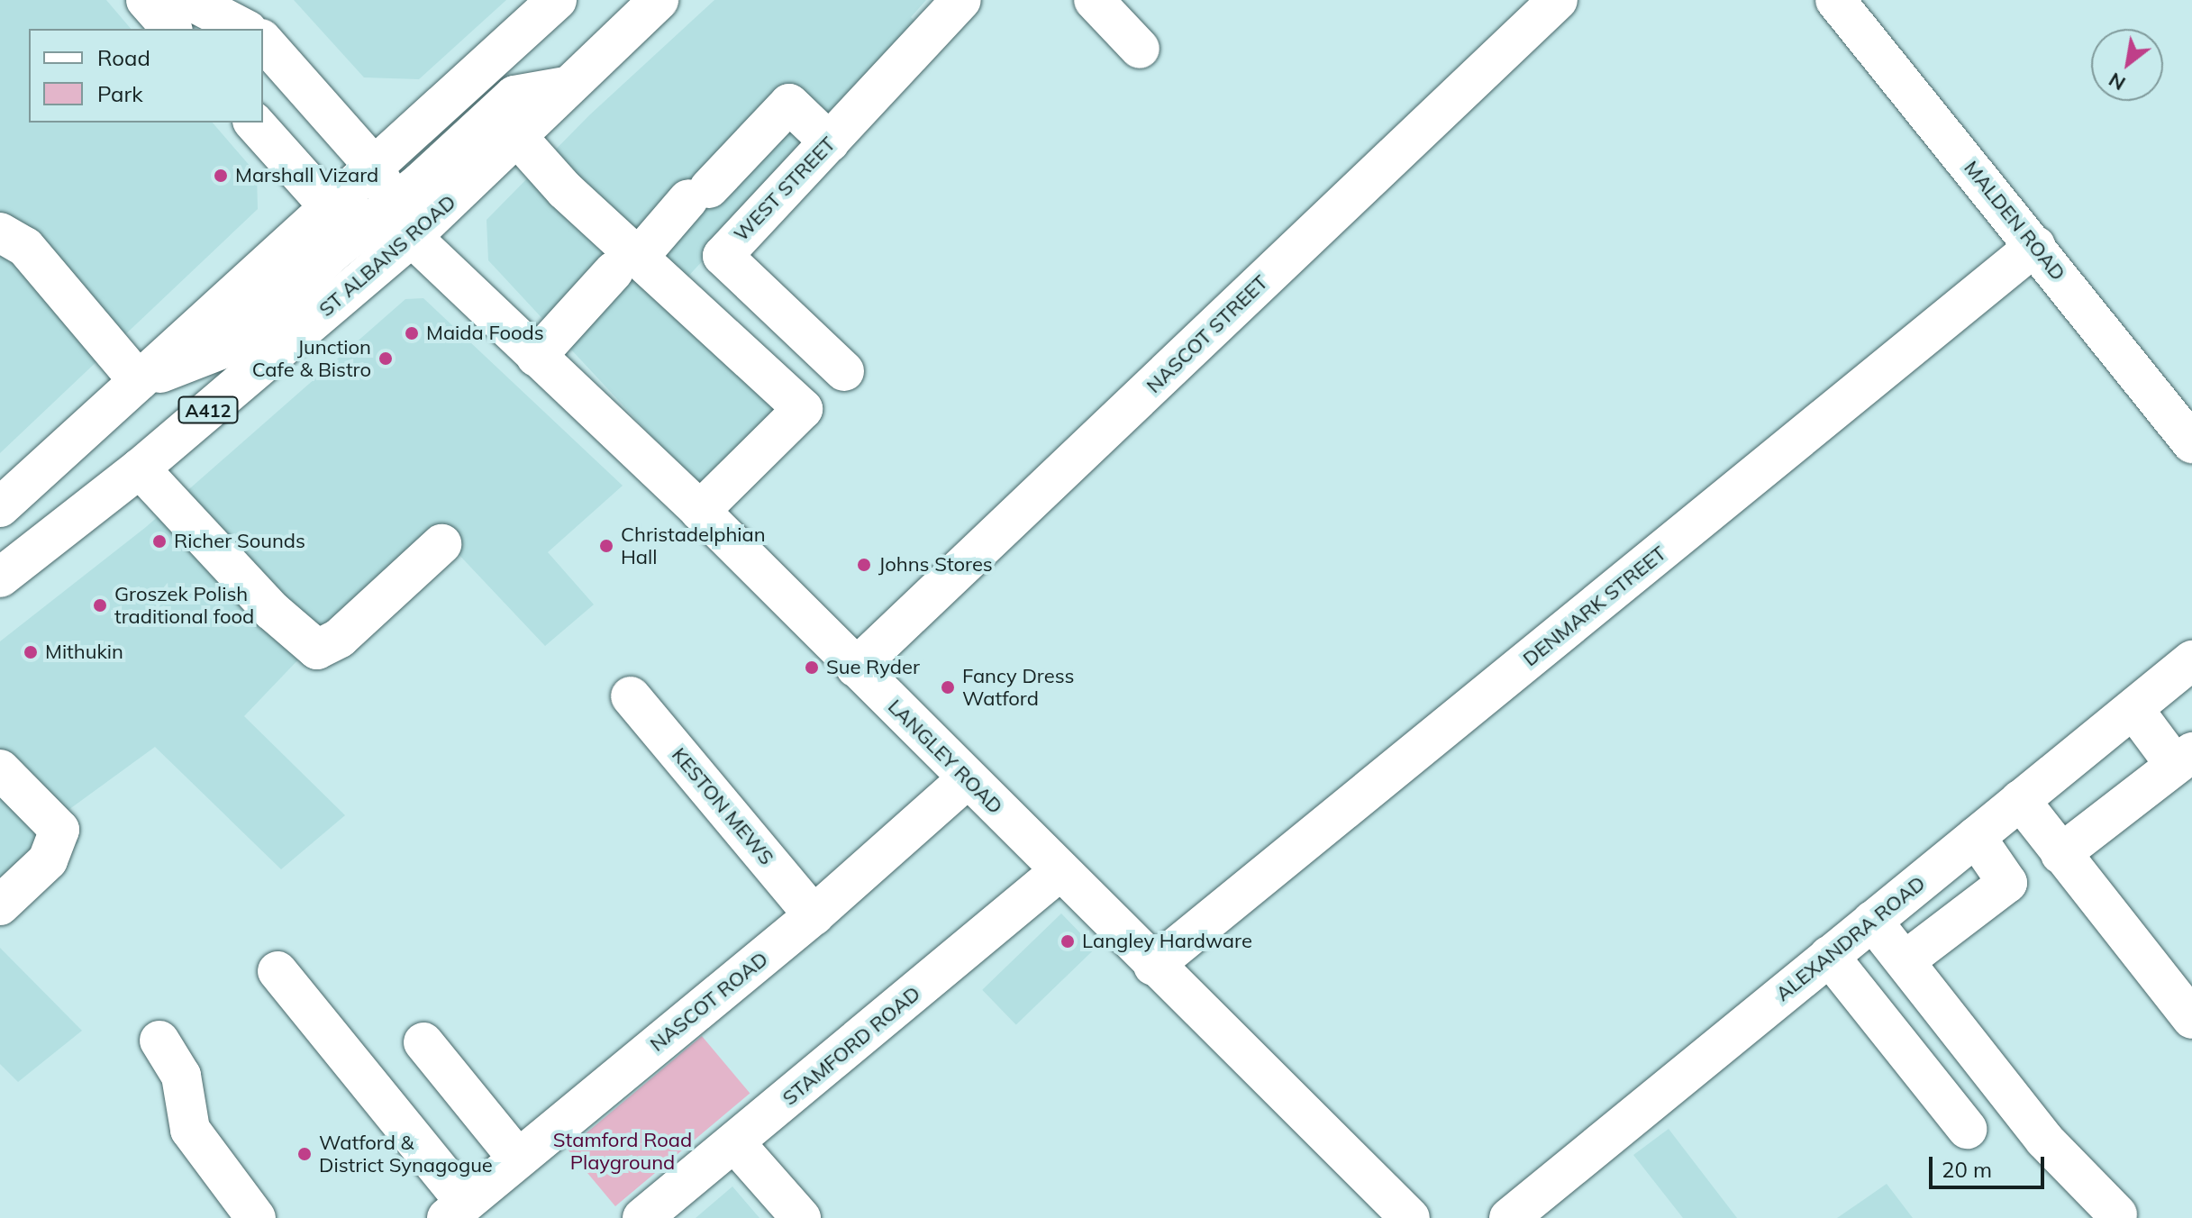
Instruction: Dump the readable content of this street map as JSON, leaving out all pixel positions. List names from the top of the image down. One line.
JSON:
{"streets":{"street":["WEST STREET","MALDEN ROAD","ST ALBANS ROAD","NASCOT STREET","A412","DENMARK STREET","LANGLEY ROAD","KESTON MEWS","ALEXANDRA ROAD","NASCOT ROAD","STAMFORD ROAD"]},"crossings":[["MALDEN ROAD","DENMARK STREET"],["ST ALBANS ROAD","LANGLEY ROAD"],["NASCOT STREET","LANGLEY ROAD"],["DENMARK STREET","LANGLEY ROAD"],["LANGLEY ROAD","NASCOT ROAD"],["LANGLEY ROAD","STAMFORD ROAD"],["KESTON MEWS","NASCOT ROAD"]],"parks":["Stamford Road Playground"],"places":["Marshall Vizard","Maida Foods","Junction Cafe & Bistro","Richer Sounds","Christadelphian Hall","Johns Stores","Groszek Polish traditional food","Mithukin","Sue Ryder","Fancy Dress Watford","Langley Hardware","Watford & District Synagogue"],"legend":["Road","Park"],"scale_bar":"20 m","north":"bottom left"}
